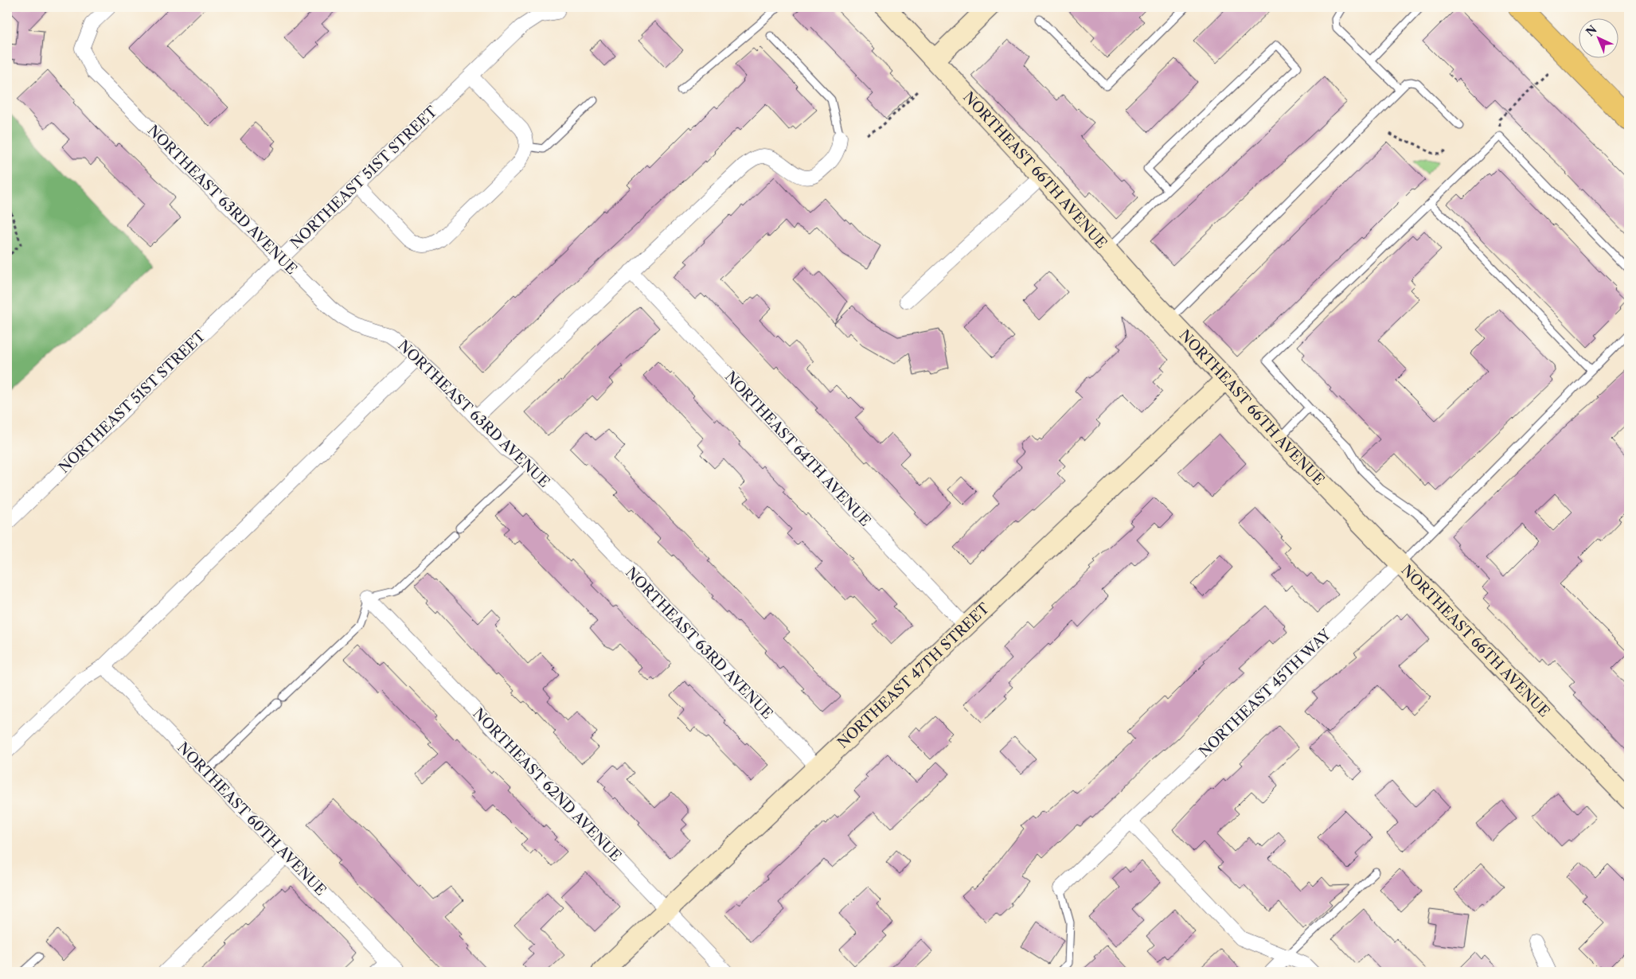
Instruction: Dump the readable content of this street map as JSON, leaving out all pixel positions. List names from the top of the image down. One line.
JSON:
{"streets":{"street":["NORTHEAST 66TH AVENUE","NORTHEAST 51ST STREET","NORTHEAST 63RD AVENUE","NORTHEAST 64TH AVENUE","NORTHEAST 47TH STREET","NORTHEAST 45TH WAY","NORTHEAST 62ND AVENUE","NORTHEAST 60TH AVENUE"]},"crossings":[["NORTHEAST 66TH AVENUE","NORTHEAST 47TH STREET"],["NORTHEAST 66TH AVENUE","NORTHEAST 45TH WAY"],["NORTHEAST 51ST STREET","NORTHEAST 63RD AVENUE"],["NORTHEAST 63RD AVENUE","NORTHEAST 47TH STREET"],["NORTHEAST 64TH AVENUE","NORTHEAST 47TH STREET"],["NORTHEAST 47TH STREET","NORTHEAST 62ND AVENUE"]],"north":"top left"}
